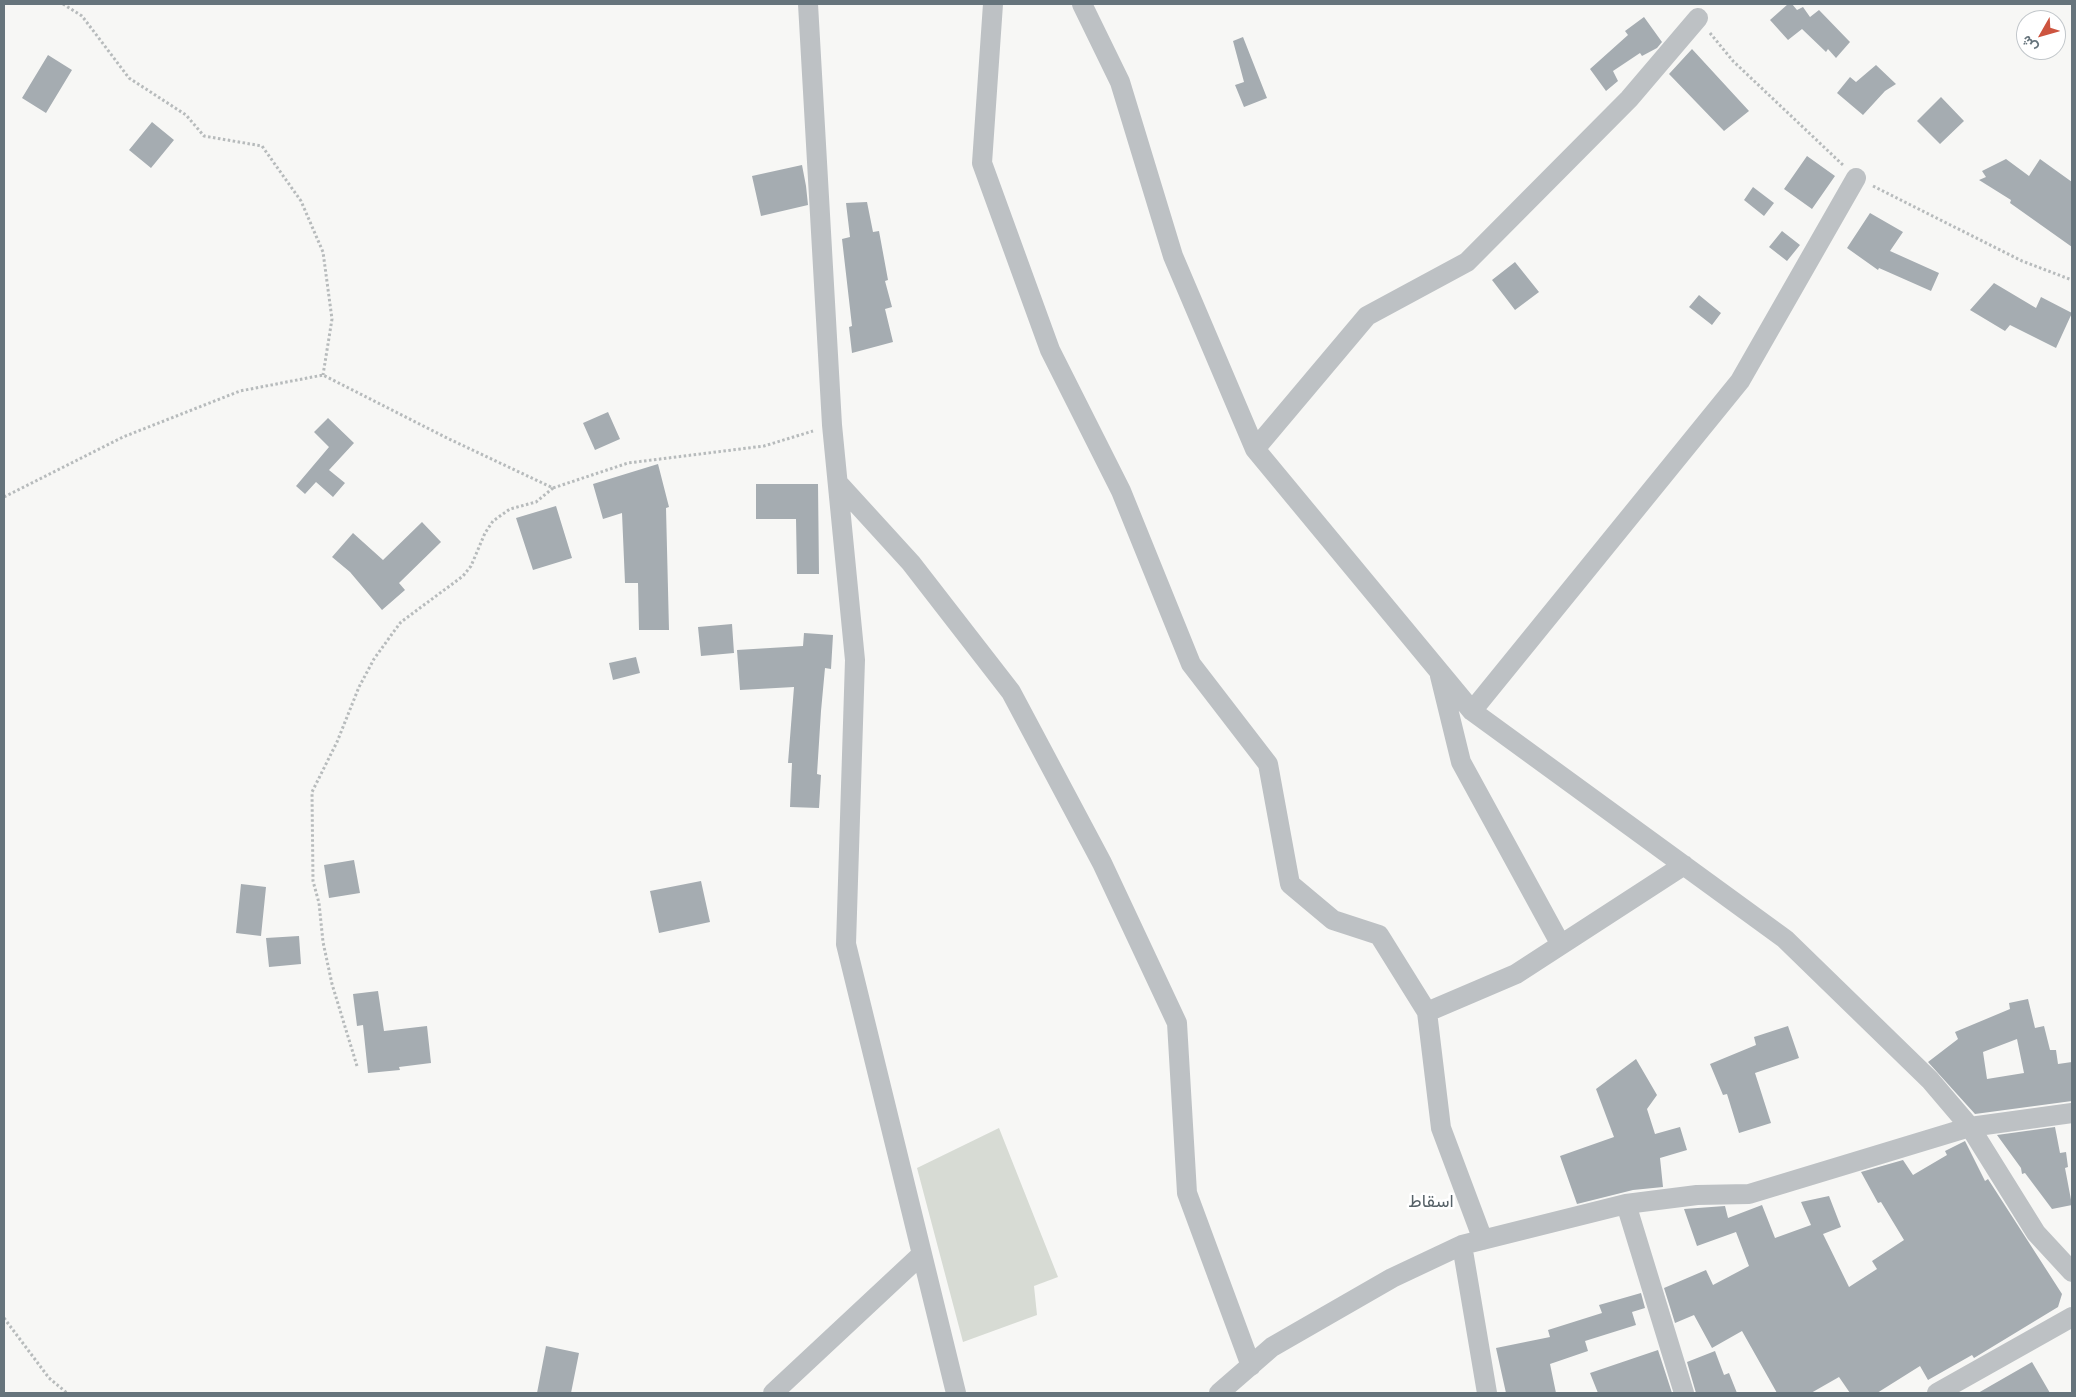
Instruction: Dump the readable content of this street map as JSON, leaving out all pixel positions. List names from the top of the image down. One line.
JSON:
{"districts":["اسقاط"],"north":"bottom left"}
